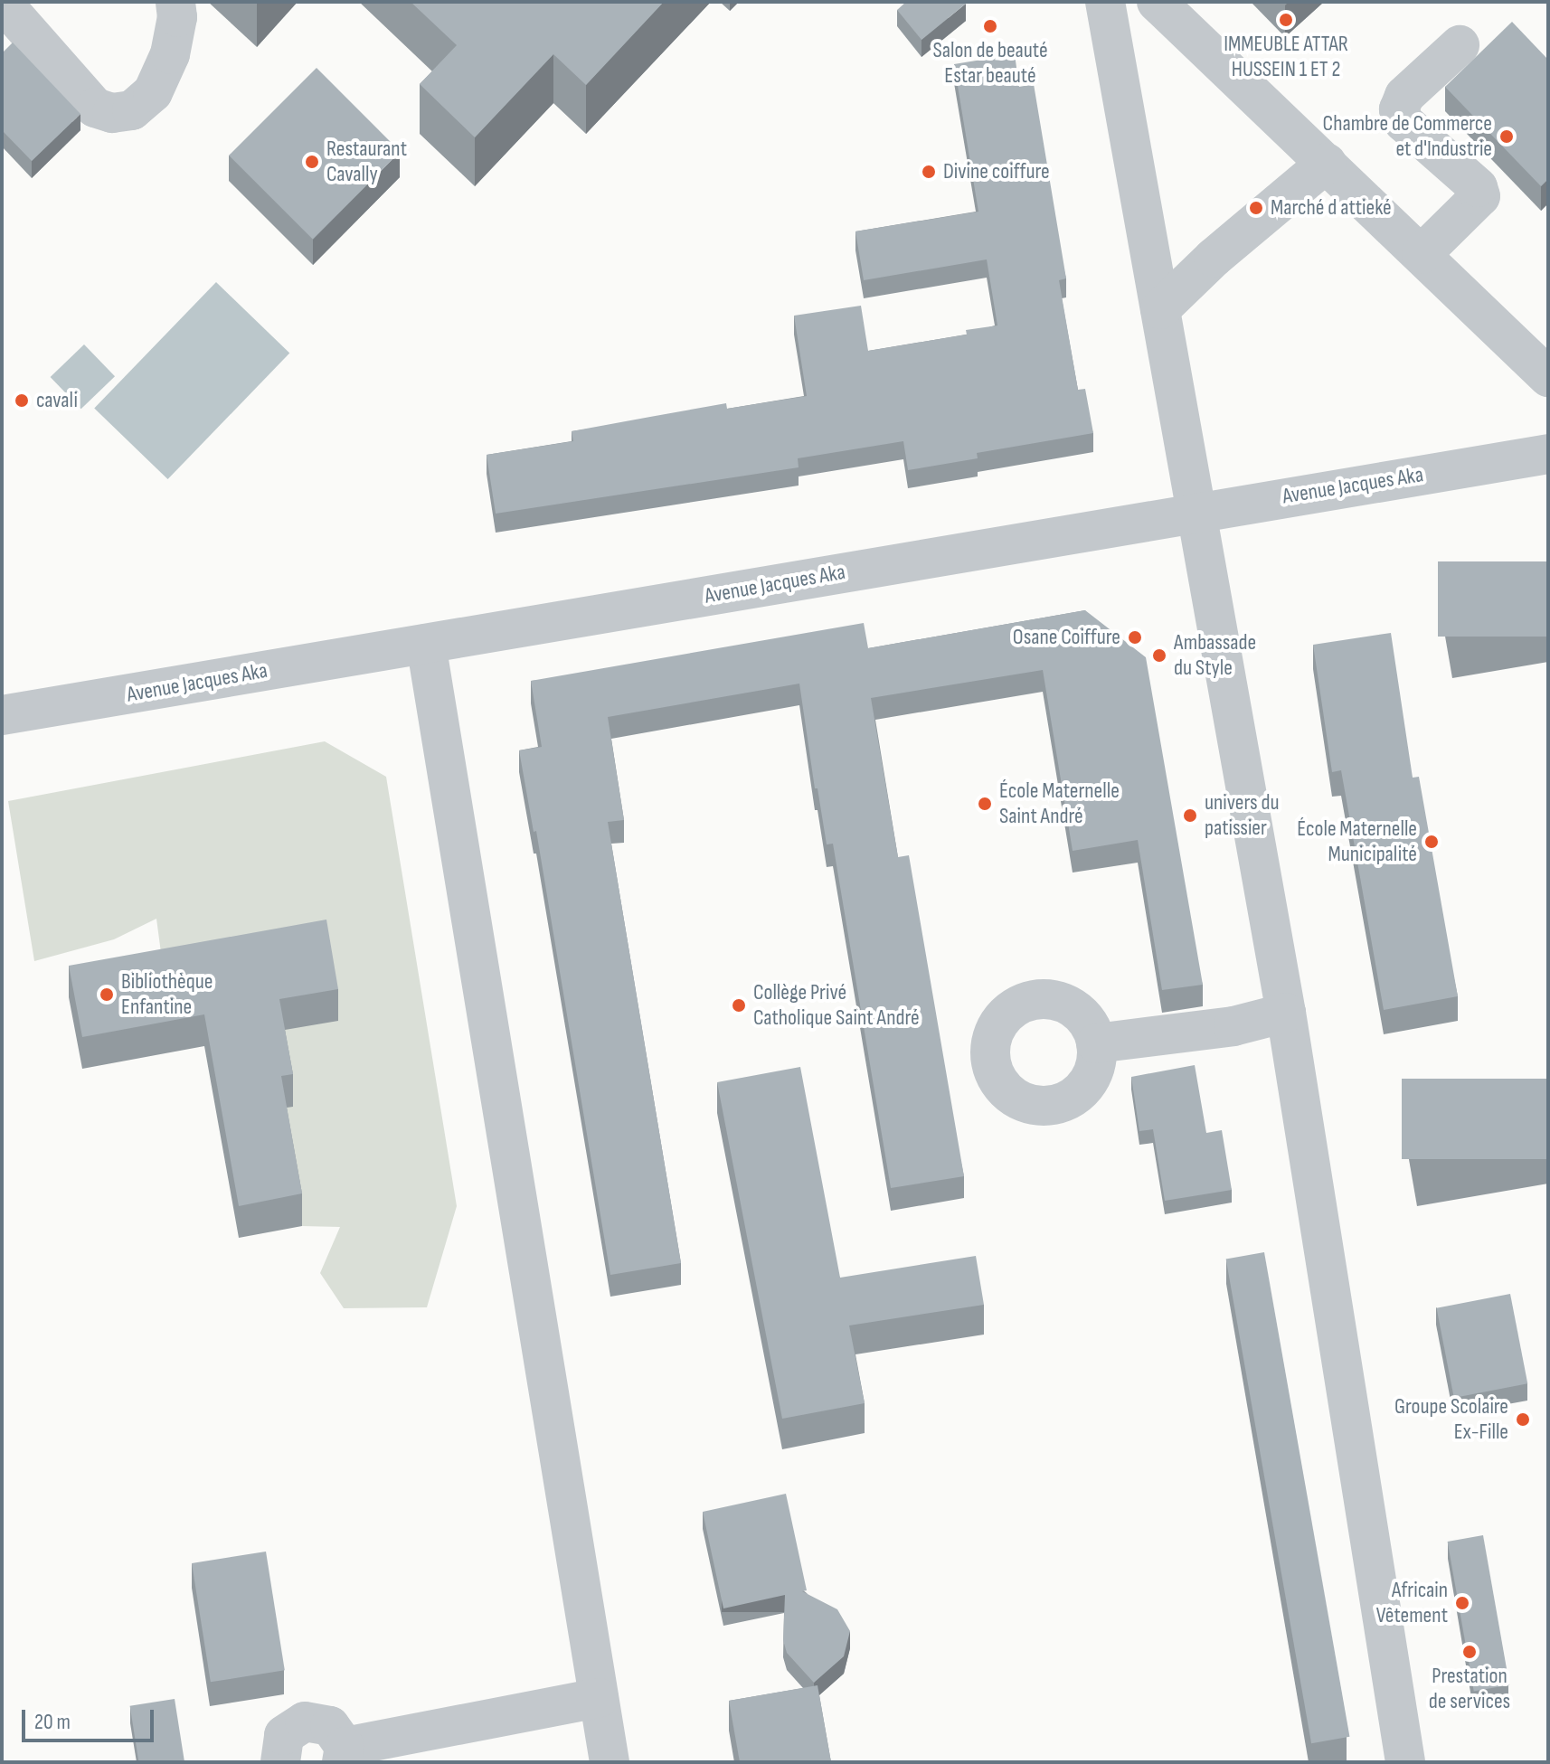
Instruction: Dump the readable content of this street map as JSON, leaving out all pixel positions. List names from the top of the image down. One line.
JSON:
{"streets":{"street":["Avenue Jacques Aka"]},"places":["IMMEUBLE ATTAR HUSSEIN 1 ET 2","Salon de beauté Estar beauté","Chambre de Commerce et d'Industrie","Restaurant Cavally","Divine coiffure","Marché d attieké","cavali","Osane Coiffure","Ambassade du Style","École Maternelle Saint André","univers du patissier","École Maternelle Municipalité","Bibliothèque Enfantine","Collège Privé Catholique Saint André","Groupe Scolaire Ex-Fille","Africain Vêtement","Prestation de services"],"scale_bar":"20 m"}
